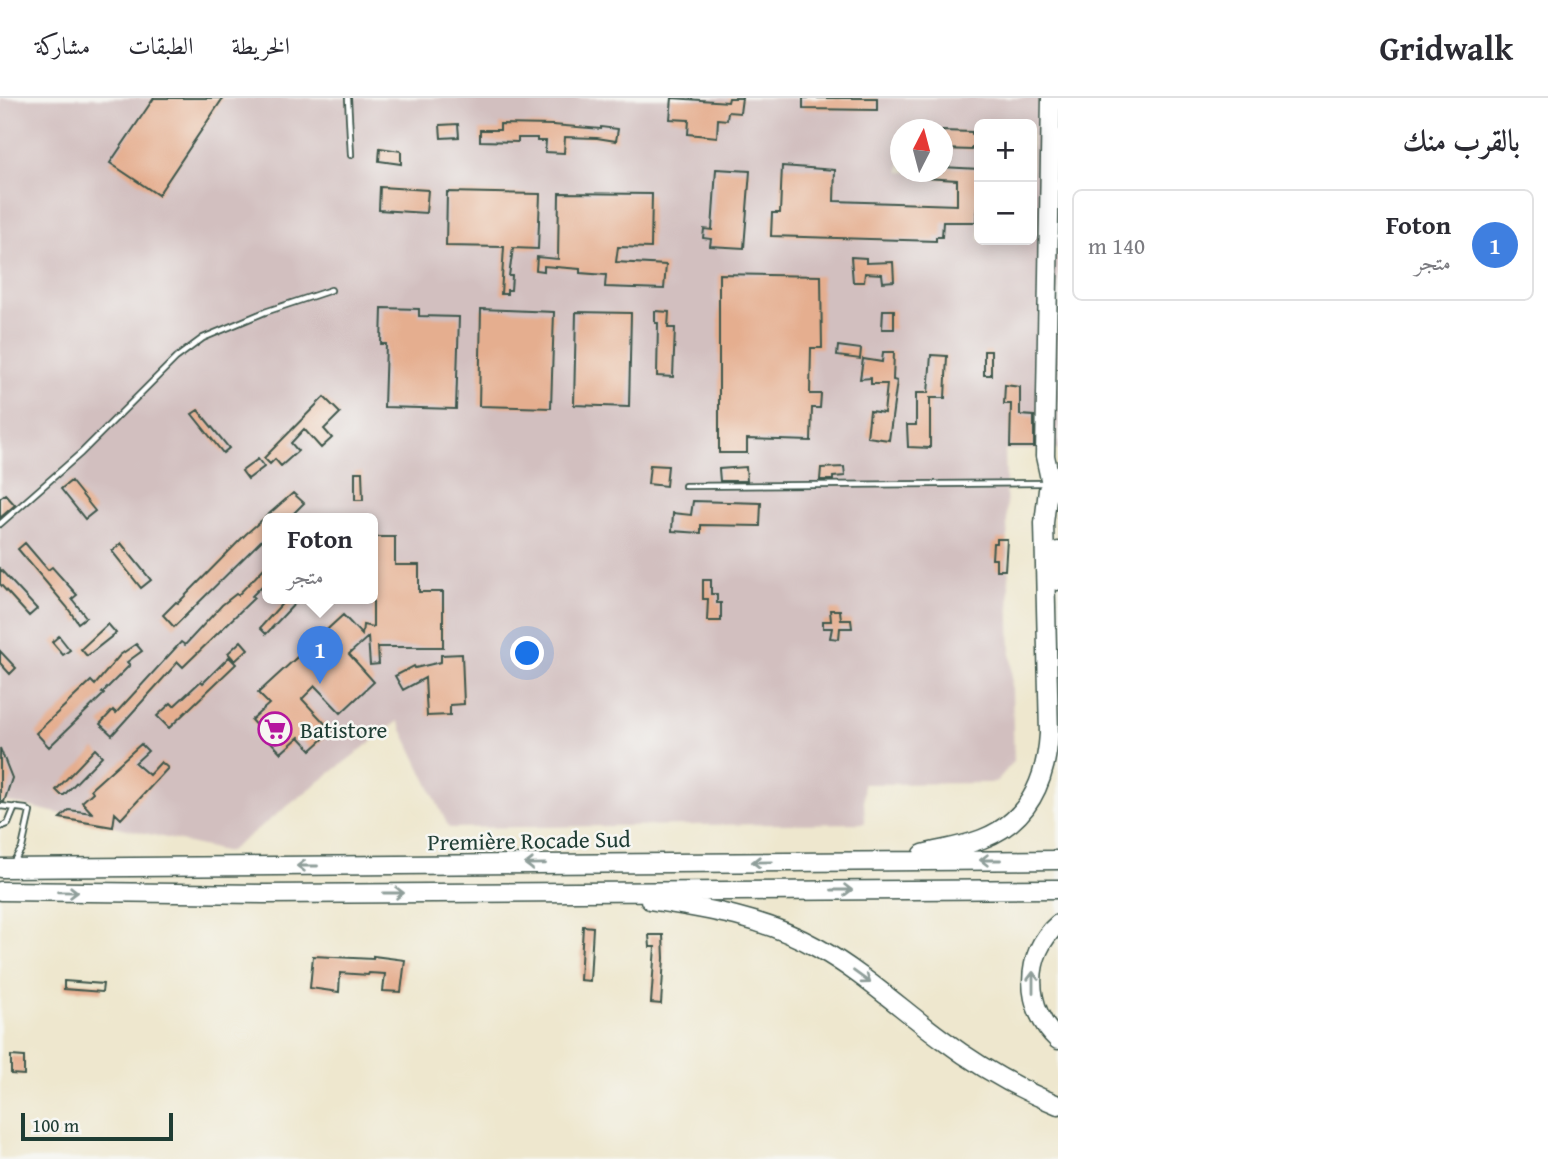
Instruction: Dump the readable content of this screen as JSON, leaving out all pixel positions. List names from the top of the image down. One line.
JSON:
{"streets":{"highway":["Première Rocade Sud"]},"places":{"supermarket":["Batistore"]},"scale_bar":"100 m","north":"top","page":{"header":"Gridwalk","nav":["الخريطة","الطبقات","مشاركة"],"heading":"بالقرب منك","map_buttons":["+","−"],"list":[{"mark":"1","name":"Foton","note":"متجر","value":"140 m"}],"popup":["Foton","متجر"],"pins":"1","scale":"100 m"}}
